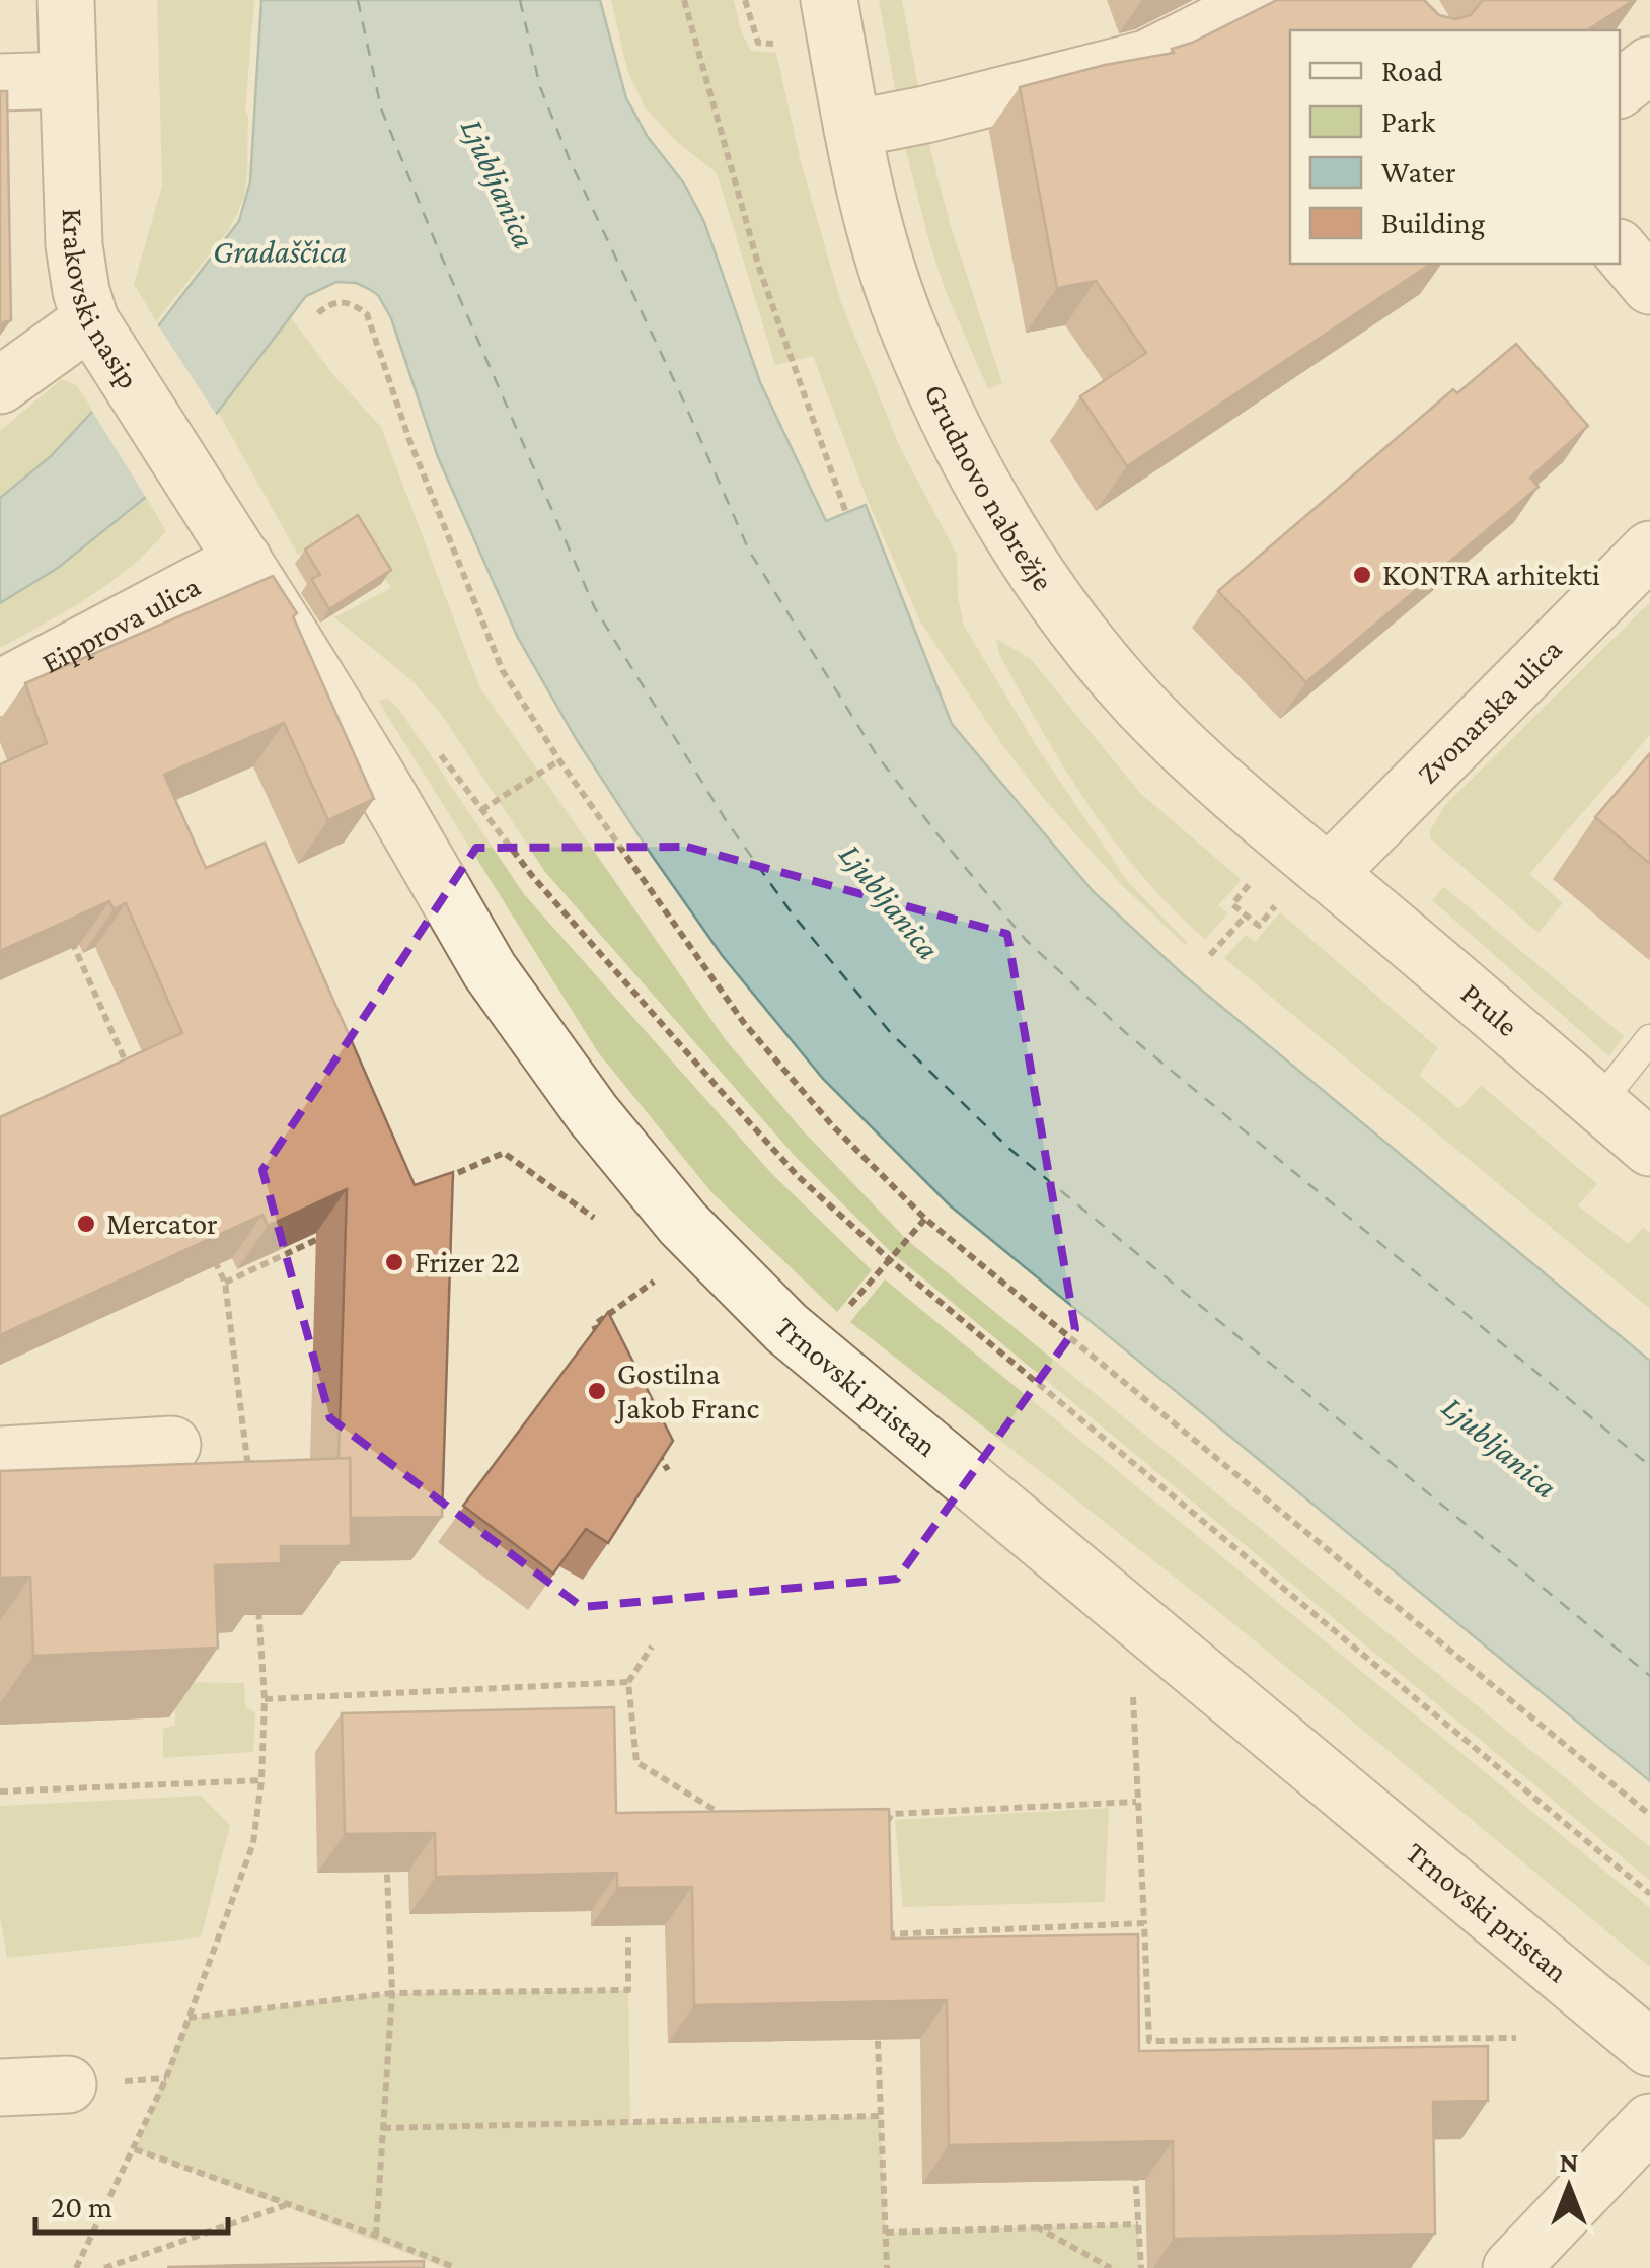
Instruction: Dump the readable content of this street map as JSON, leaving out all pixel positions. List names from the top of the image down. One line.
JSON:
{"streets":{"street":["Krakovski nasip","Grudnovo nabrežje","Eipprova ulica","Zvonarska ulica","Prule","Trnovski pristan"]},"crossings":[["Krakovski nasip","Eipprova ulica"],["Krakovski nasip","Trnovski pristan"],["Grudnovo nabrežje","Zvonarska ulica"],["Grudnovo nabrežje","Prule"],["Eipprova ulica","Trnovski pristan"],["Zvonarska ulica","Prule"]],"water":["Ljubljanica","Gradaščica"],"places":["KONTRA arhitekti","Mercator","Frizer 22","Gostilna Jakob Franc"],"legend":["Road","Park","Water","Building"],"scale_bar":"20 m","north":"top"}
